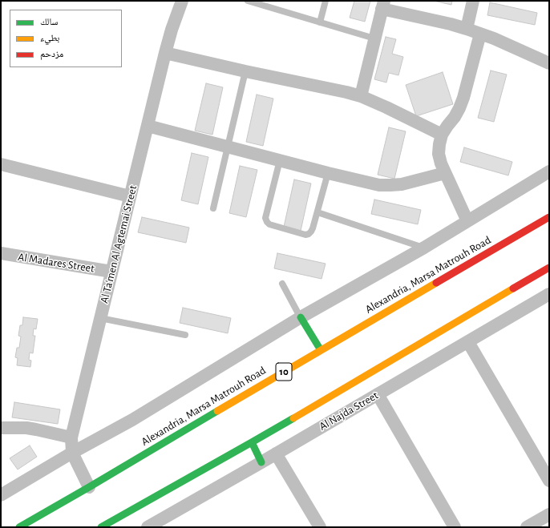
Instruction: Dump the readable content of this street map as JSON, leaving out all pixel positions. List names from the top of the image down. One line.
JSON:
{"streets":{"main road":["Alexandria, Marsa Matrouh Road","10"],"street":["Al Ta'men Al Agtemai Street","Al Madares Street","Al Najda Street"]},"crossings":[["Al Ta'men Al Agtemai Street","Al Madares Street"],["Al Ta'men Al Agtemai Street","Alexandria, Marsa Matrouh Road"]],"legend":["سالك","بطيء","مزدحم"]}
